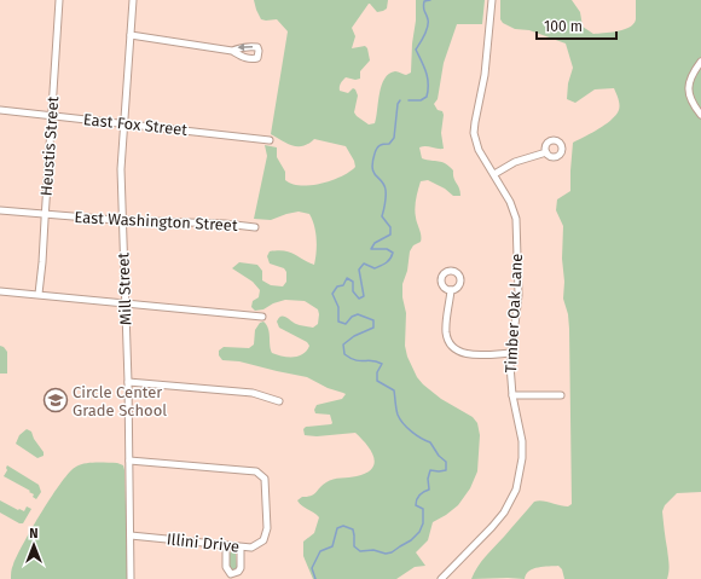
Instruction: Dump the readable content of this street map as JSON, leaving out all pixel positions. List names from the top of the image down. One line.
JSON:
{"streets":{"street":["East Fox Street","Heustis Street","East Washington Street","Mill Street","Timber Oak Lane","Illini Drive"]},"crossings":[["East Fox Street","Heustis Street"],["East Fox Street","Mill Street"],["Heustis Street","East Washington Street"],["East Washington Street","Mill Street"],["Mill Street","Illini Drive"]],"places":{"school or university":["Circle Center Grade School"]},"scale_bar":"100 m","north":"top"}
